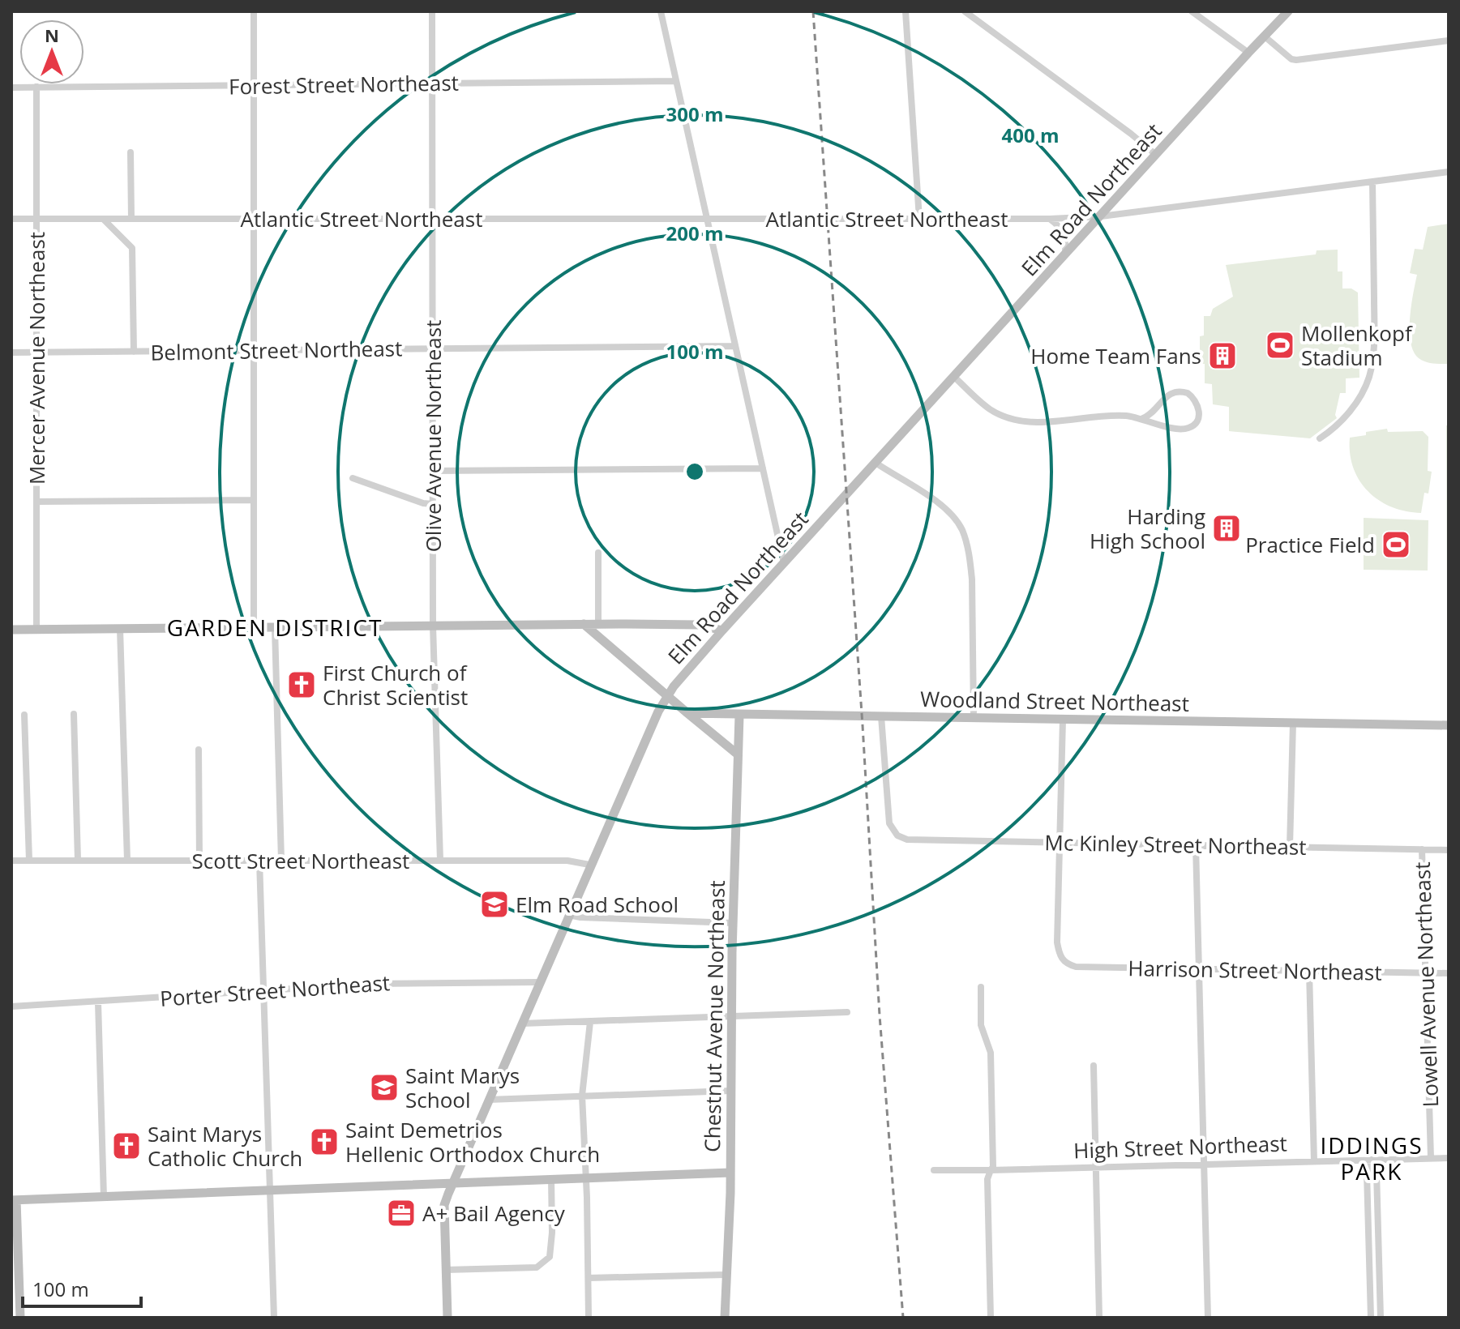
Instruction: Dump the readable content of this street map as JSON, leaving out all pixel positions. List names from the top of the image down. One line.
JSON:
{"streets":{"street":["Forest Street Northeast","Elm Road Northeast","Atlantic Street Northeast","Belmont Street Northeast","Mercer Avenue Northeast","Olive Avenue Northeast","Woodland Street Northeast","Mc Kinley Street Northeast","Scott Street Northeast","Harrison Street Northeast","Lowell Avenue Northeast","Porter Street Northeast","Chestnut Avenue Northeast","High Street Northeast"]},"crossings":[["Forest Street Northeast","Mercer Avenue Northeast"],["Forest Street Northeast","Olive Avenue Northeast"],["Elm Road Northeast","Atlantic Street Northeast"],["Elm Road Northeast","Scott Street Northeast"],["Elm Road Northeast","Porter Street Northeast"],["Atlantic Street Northeast","Mercer Avenue Northeast"],["Atlantic Street Northeast","Olive Avenue Northeast"],["Belmont Street Northeast","Mercer Avenue Northeast"],["Belmont Street Northeast","Olive Avenue Northeast"],["Olive Avenue Northeast","Scott Street Northeast"],["Woodland Street Northeast","Mc Kinley Street Northeast"],["Woodland Street Northeast","Chestnut Avenue Northeast"],["Mc Kinley Street Northeast","Harrison Street Northeast"],["Mc Kinley Street Northeast","Lowell Avenue Northeast"],["Harrison Street Northeast","Lowell Avenue Northeast"],["Lowell Avenue Northeast","High Street Northeast"]],"districts":["GARDEN DISTRICT","IDDINGS PARK"],"places":{"sports":["Mollenkopf Stadium","Practice Field"],"building":["Home Team Fans","Harding High School"],"church":["First Church of Christ Scientist","Saint Demetrios Hellenic Orthodox Church","Saint Marys Catholic Church"],"school or university":["Elm Road School","Saint Marys School"],"office":["A+ Bail Agency"]},"scale_bar":"100 m","north":"top","rings":["300 m","400 m","200 m","100 m"]}
